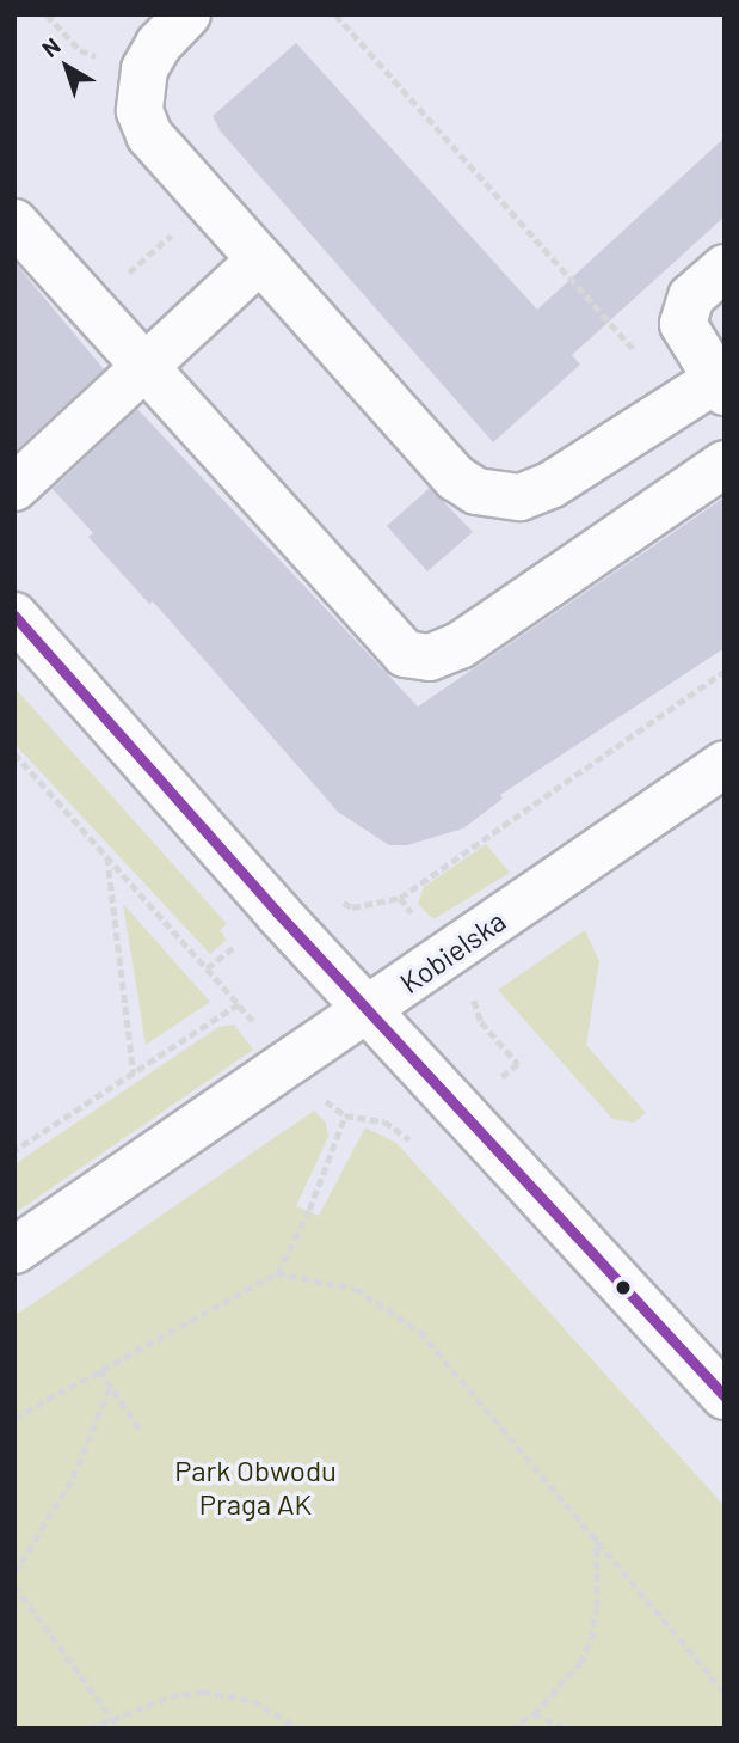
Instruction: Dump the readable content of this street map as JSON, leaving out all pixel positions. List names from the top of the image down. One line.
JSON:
{"streets":{"street":["Kobielska"]},"parks":["Park Obwodu Praga AK"],"north":"top left"}
